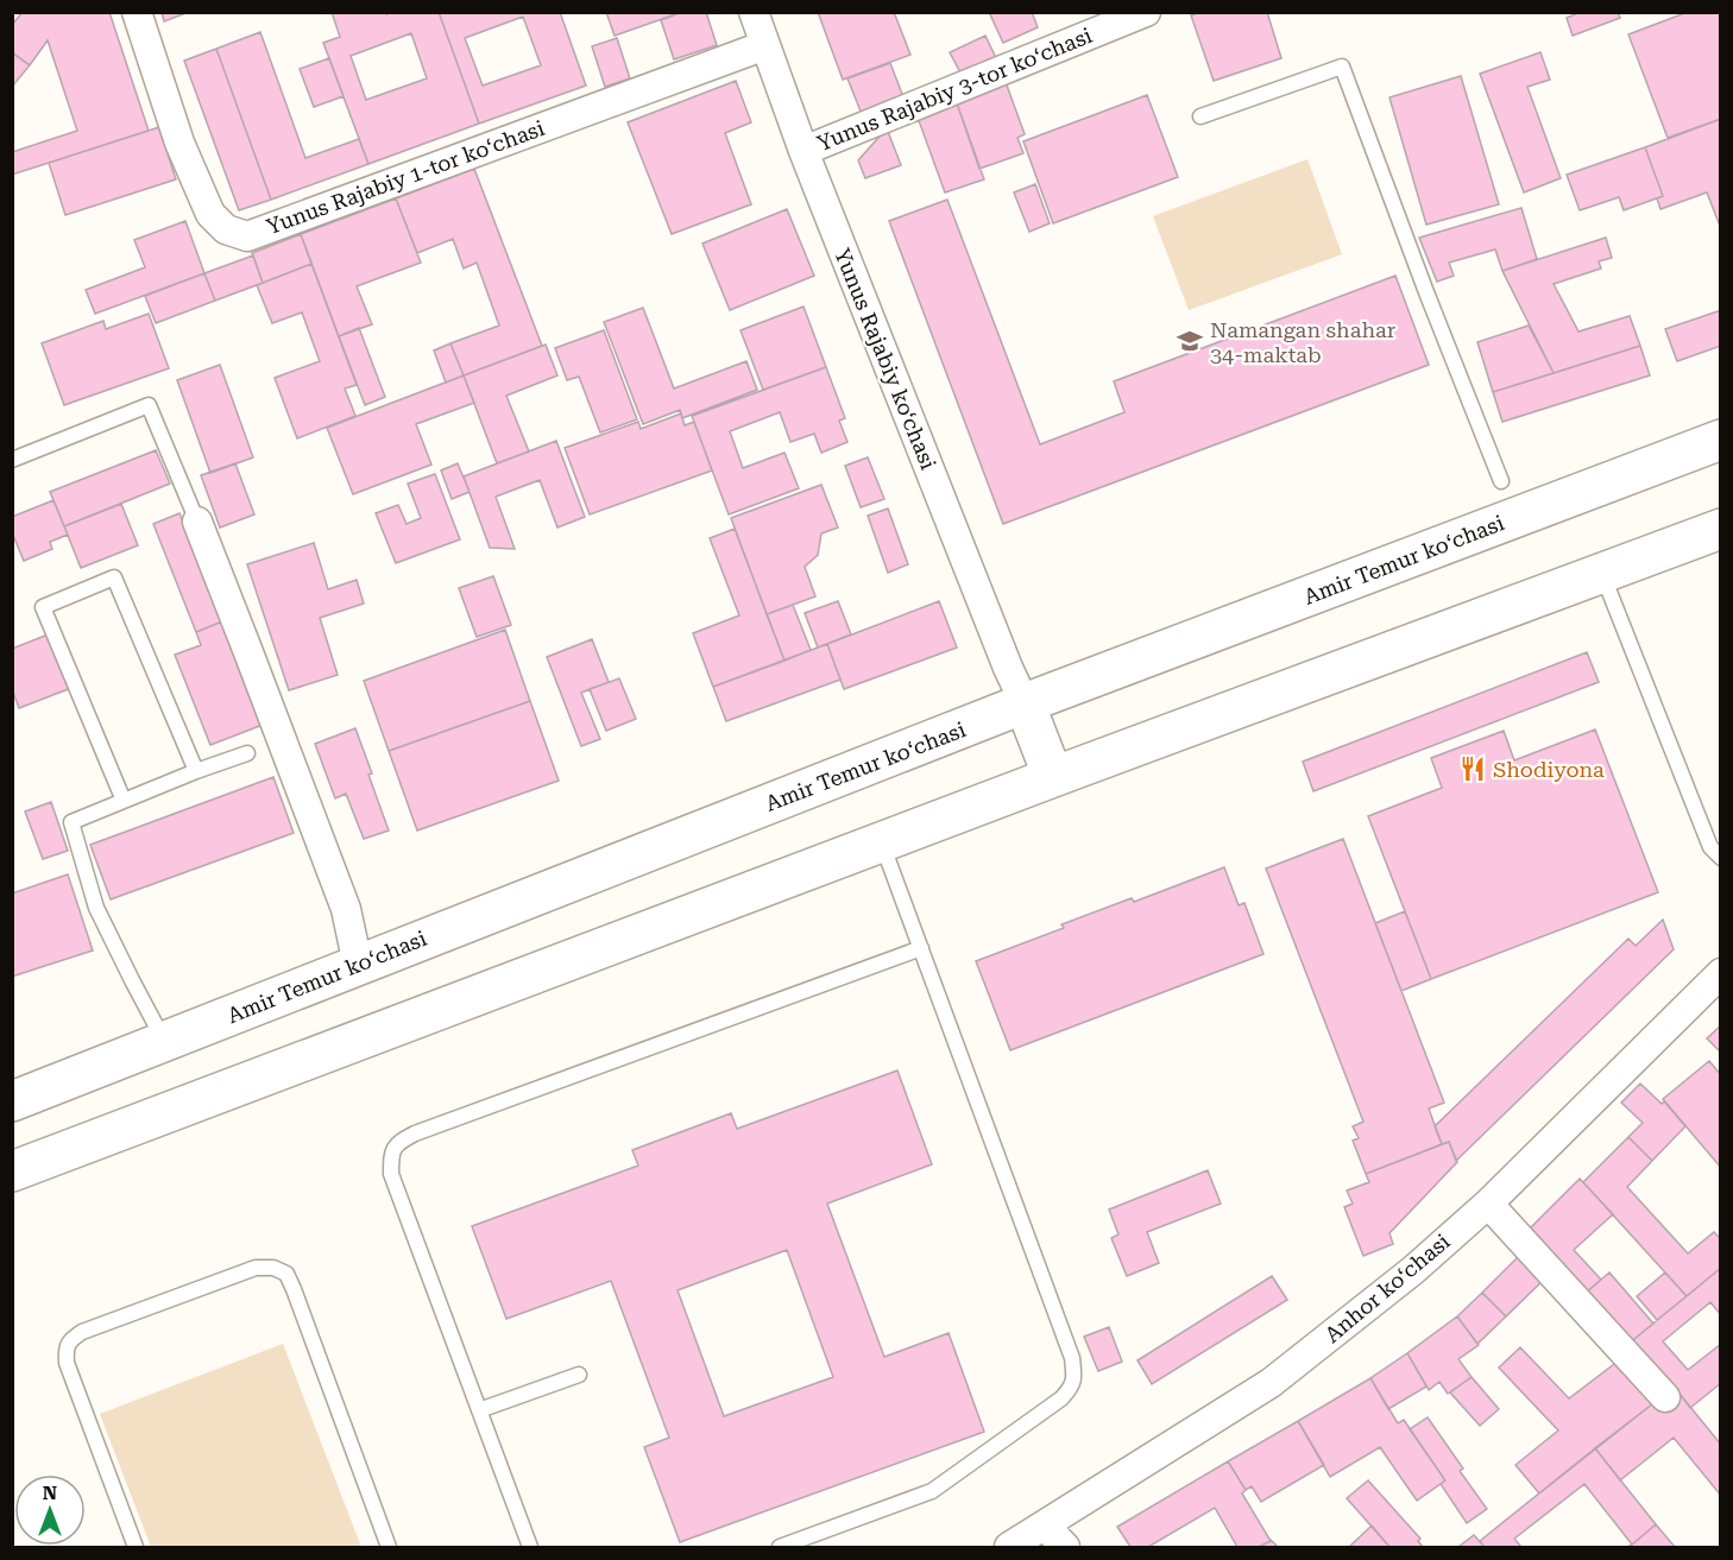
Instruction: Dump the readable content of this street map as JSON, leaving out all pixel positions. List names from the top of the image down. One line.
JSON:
{"streets":{"main road":["Amir Temur koʻchasi"],"street":["Yunus Rajabiy 3-tor koʻchasi","Yunus Rajabiy 1-tor koʻchasi","Yunus Rajabiy ko‘chasi","Anhor koʻchasi"]},"crossings":[["Yunus Rajabiy 3-tor koʻchasi","Yunus Rajabiy ko‘chasi"],["Yunus Rajabiy 1-tor koʻchasi","Yunus Rajabiy ko‘chasi"],["Yunus Rajabiy ko‘chasi","Amir Temur koʻchasi"]],"places":{"school or university":["Namangan shahar 34-maktab"],"restaurant":["Shodiyona"]},"north":"top"}
